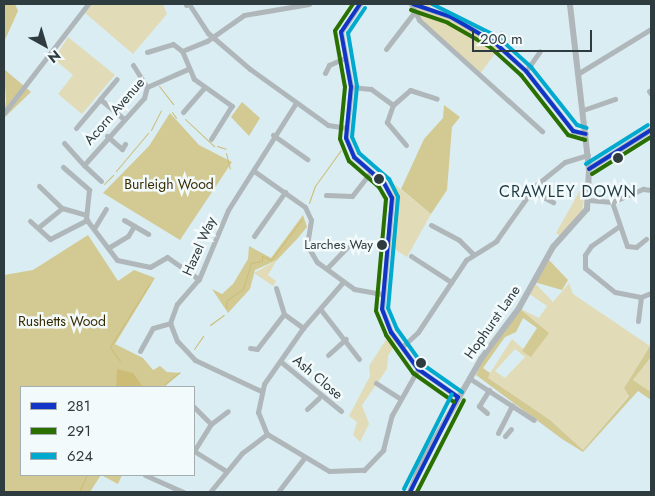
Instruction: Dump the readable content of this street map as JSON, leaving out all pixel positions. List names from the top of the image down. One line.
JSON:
{"streets":{"street":["Acorn Avenue","Hazel Way","Hophurst Lane","Ash Close"]},"districts":["CRAWLEY DOWN"],"parks":["Burleigh Wood","Rushetts Wood"],"places":["Larches Way"],"lines":["transit line 281","transit line 291","transit line 624"],"legend":["281","291","624"],"scale_bar":"200 m","north":"bottom right"}
